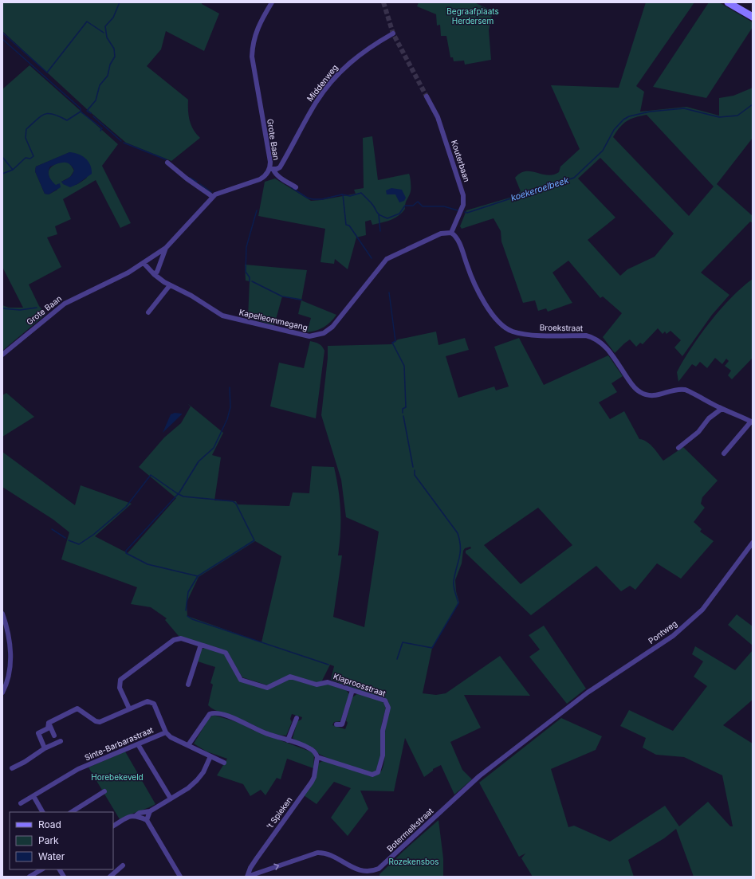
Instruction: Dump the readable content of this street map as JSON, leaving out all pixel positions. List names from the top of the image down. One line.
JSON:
{"streets":{"street":["Middenweg","Grote Baan","Kouterbaan","Kapelleommegang","Broekstraat","Pontweg","Klaproosstraat","Sinte-Barbarastraat","'t Spieken","Botermelkstraat"]},"crossings":[["Middenweg","Grote Baan"],["Grote Baan","Kapelleommegang"],["Kouterbaan","Kapelleommegang"],["Kouterbaan","Broekstraat"],["Kapelleommegang","Broekstraat"],["Pontweg","Botermelkstraat"],["Klaproosstraat","Sinte-Barbarastraat"],["Klaproosstraat","'t Spieken"],["'t Spieken","Botermelkstraat"]],"water":["koekeroelbeek"],"parks":["Begraafplaats Herdersem","Horebekeveld","Rozekensbos"],"legend":["Road","Park","Water"]}
